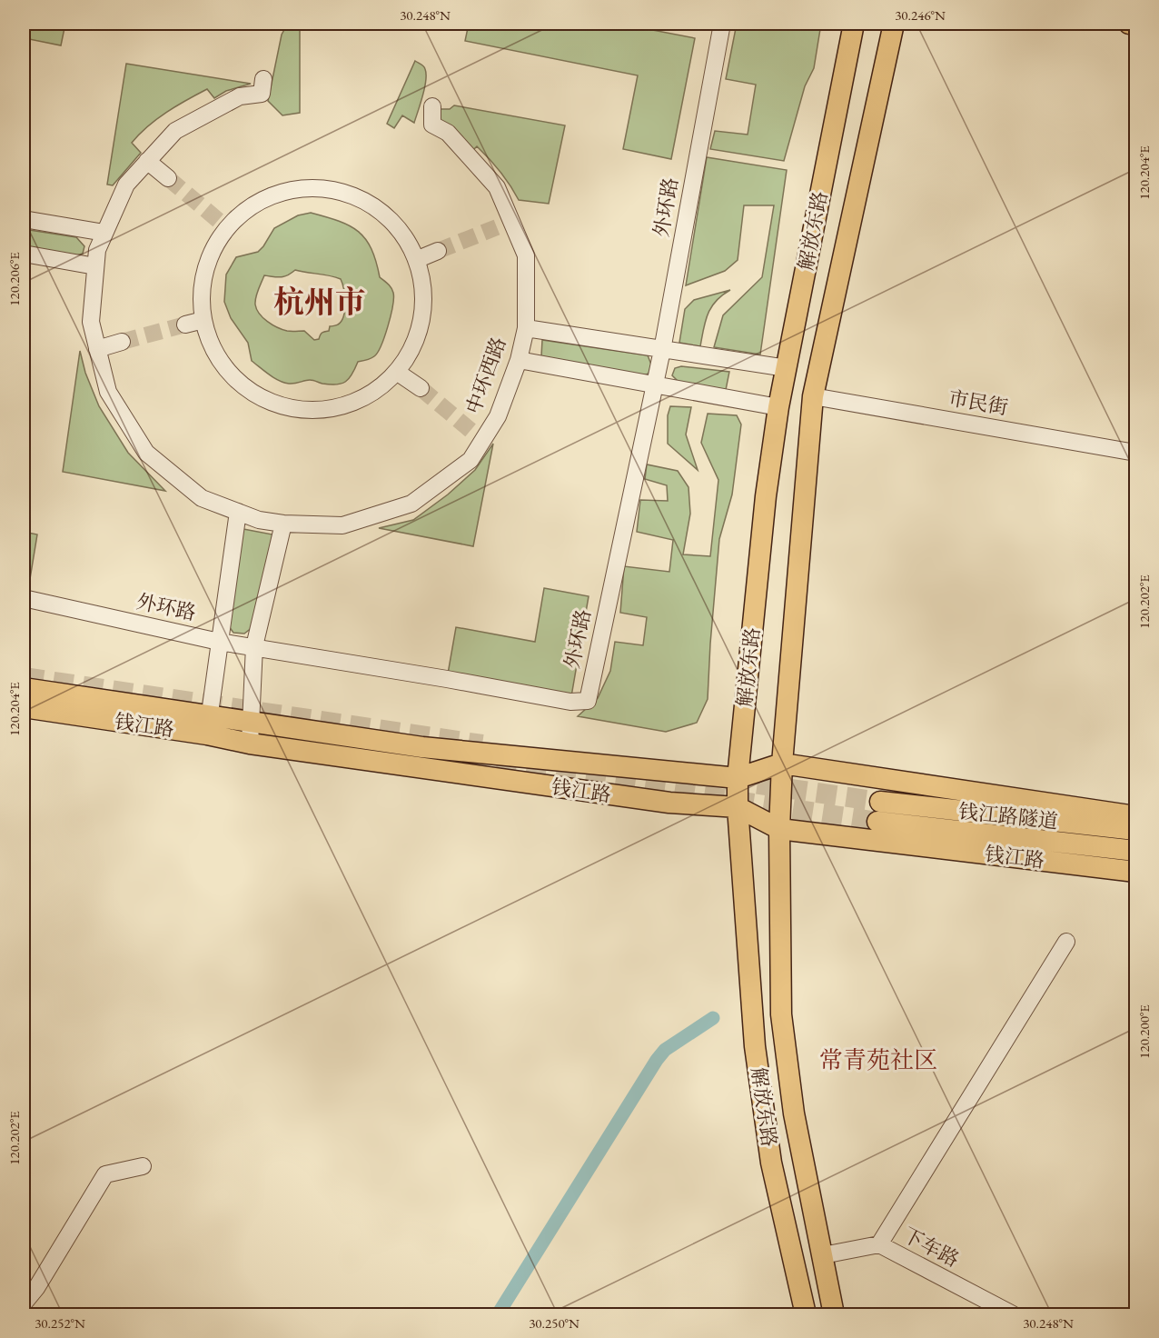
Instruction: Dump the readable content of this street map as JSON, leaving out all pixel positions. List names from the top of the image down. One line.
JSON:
{"streets":{"main road":["解放东路","钱江路","钱江路隧道"],"street":["外环路","中环西路","市民街","下车路"]},"crossings":[["解放东路","市民街"],["解放东路","钱江路"],["解放东路","下车路"]],"districts":["杭州市","常青苑社区"],"coordinates":["30.248°N","30.246°N","120.204°E","120.206°E","120.202°E","120.200°E","30.252°N","30.250°N"]}
